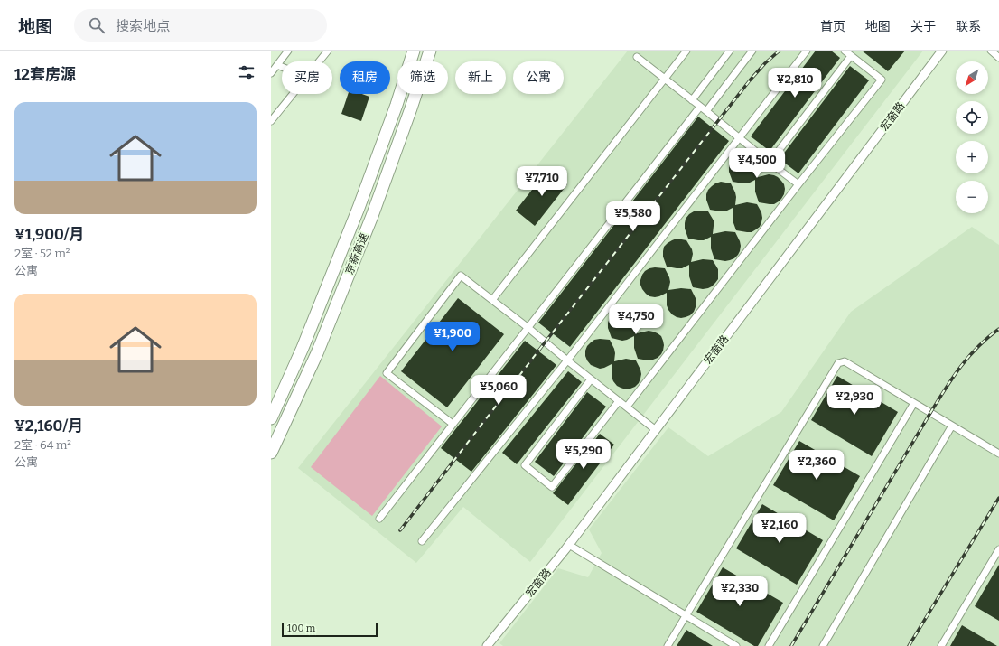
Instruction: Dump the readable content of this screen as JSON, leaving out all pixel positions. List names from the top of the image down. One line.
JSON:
{"streets":{"highway":["京新高速"],"street":["宏奤路"]},"scale_bar":"100 m","north":"bottom left","page":{"header":"地图","search":"搜索地点","nav":["首页","地图","关于","联系"],"heading":"12套房源","map_buttons":["+","−"],"chip":["买房","租房","筛选","新上","公寓"],"price":["¥2,810","¥4,500","¥7,710","¥5,580","¥4,750","¥1,900","¥5,060","¥2,930","¥5,290","¥2,360","¥2,160","¥2,330"],"list":[{"name":"¥1,900/月","note":"2室 · 52 m² · 公寓"},{"name":"¥2,160/月","note":"2室 · 64 m² · 公寓"}],"scale":"100 m"}}
